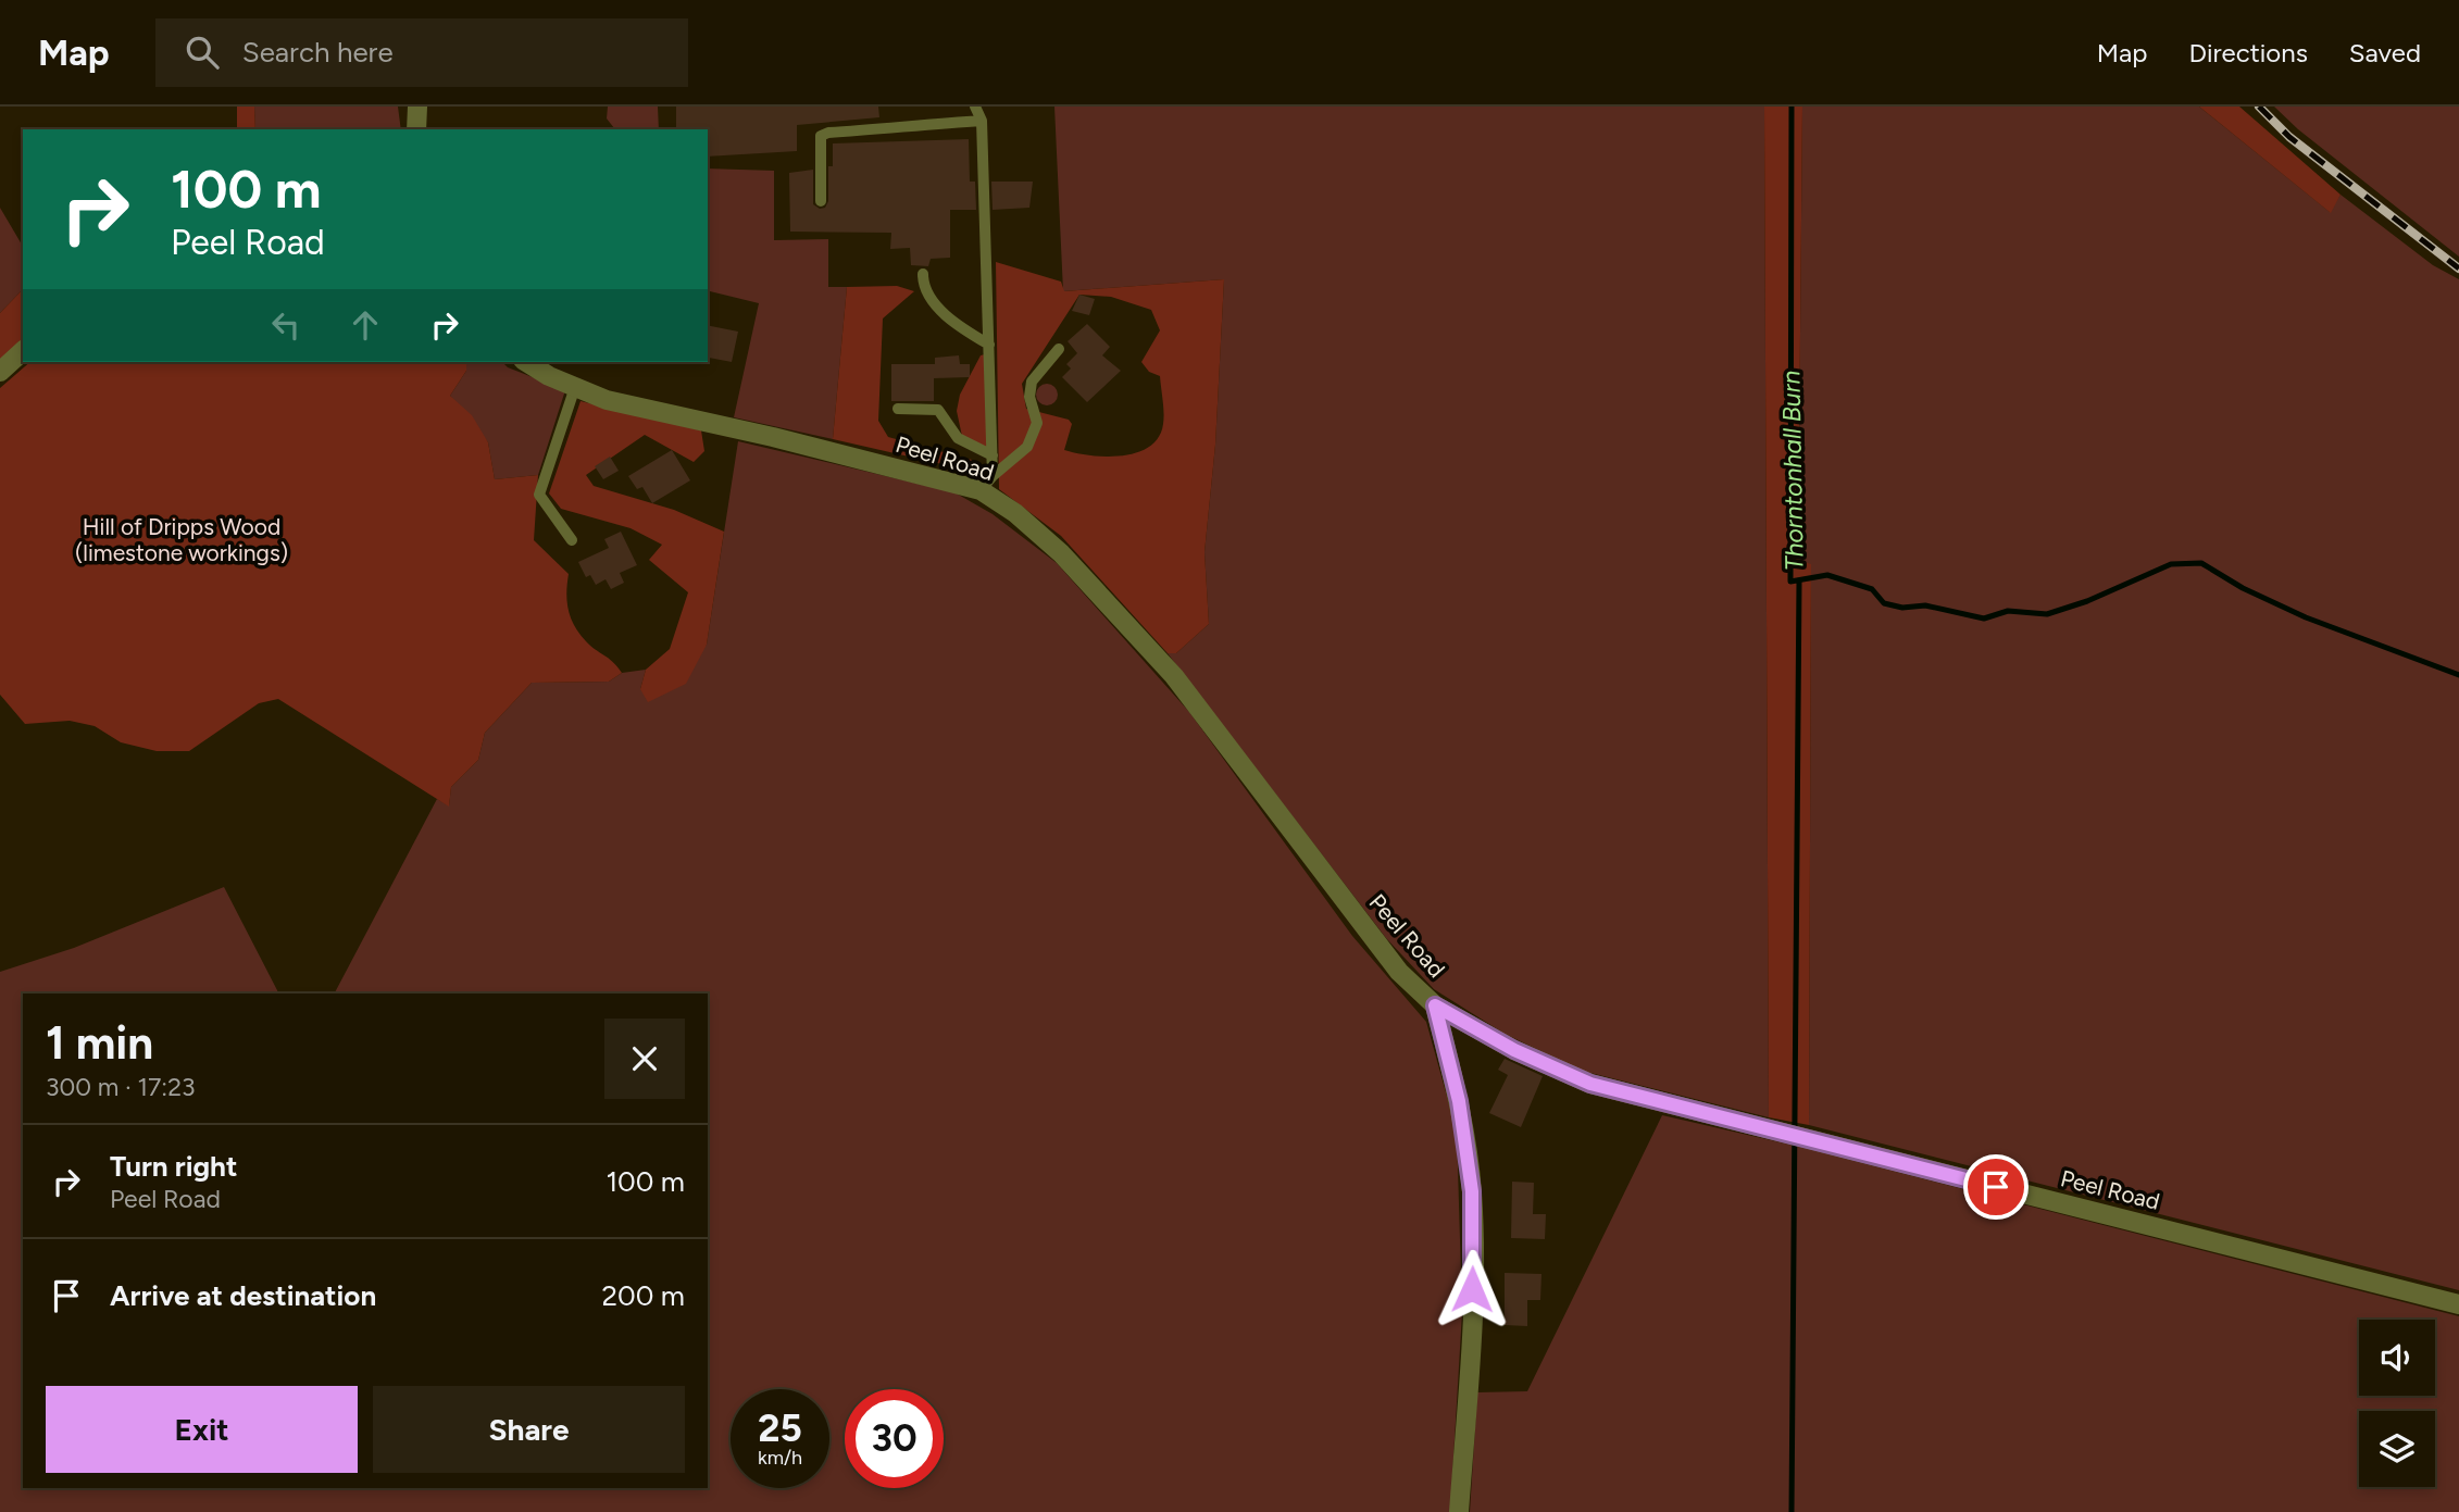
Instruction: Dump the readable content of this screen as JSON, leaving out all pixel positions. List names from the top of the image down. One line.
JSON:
{"streets":{"street":["Peel Road"]},"water":["Thorntonhall Burn"],"parks":["Hill of Dripps Wood (limestone workings)"],"page":{"header":"Map","search":"Search here","nav":["Map","Directions","Saved"],"turn":["100 m","Peel Road"],"heading":["1 min","300 m · 17:23"],"list":[{"name":"Turn right","note":"Peel Road","value":"100 m"},{"name":"Arrive at destination","value":"200 m"}],"buttons":["Exit","Share"],"speed":"25 km/h","limit":"30"}}
